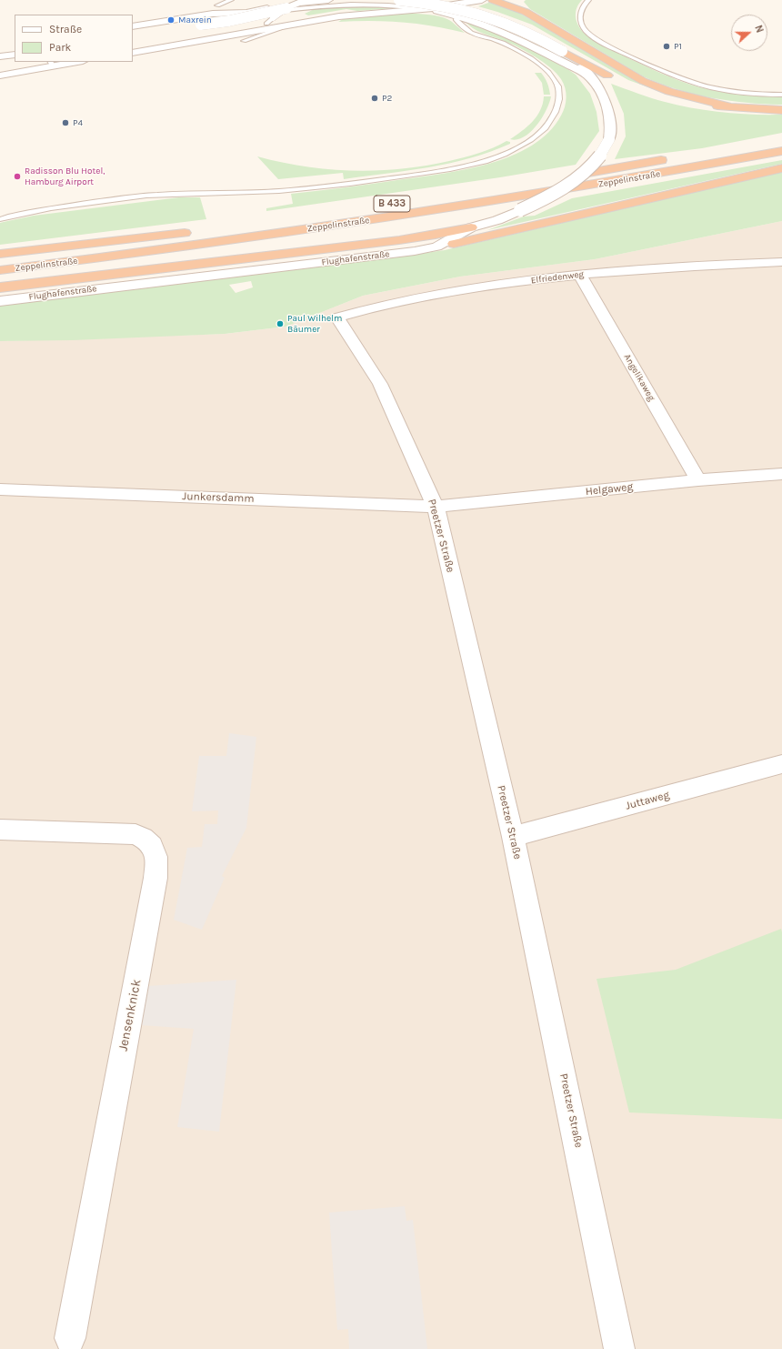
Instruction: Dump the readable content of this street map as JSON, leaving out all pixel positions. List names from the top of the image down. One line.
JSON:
{"streets":{"highway":["Zeppelinstraße","B 433"],"street":["Flughafenstraße","Elfriedenweg","Angelikaweg","Helgaweg","Junkersdamm","Preetzer Straße","Juttaweg","Jensenknick"]},"crossings":[["Elfriedenweg","Angelikaweg"],["Elfriedenweg","Preetzer Straße"],["Angelikaweg","Helgaweg"],["Helgaweg","Junkersdamm"],["Helgaweg","Preetzer Straße"],["Junkersdamm","Preetzer Straße"],["Preetzer Straße","Juttaweg"]],"places":["Maxrein","P1","P2","P4","Radisson Blu Hotel, Hamburg Airport","Paul Wilhelm Bäumer"],"legend":["Straße","Park"],"north":"right"}
